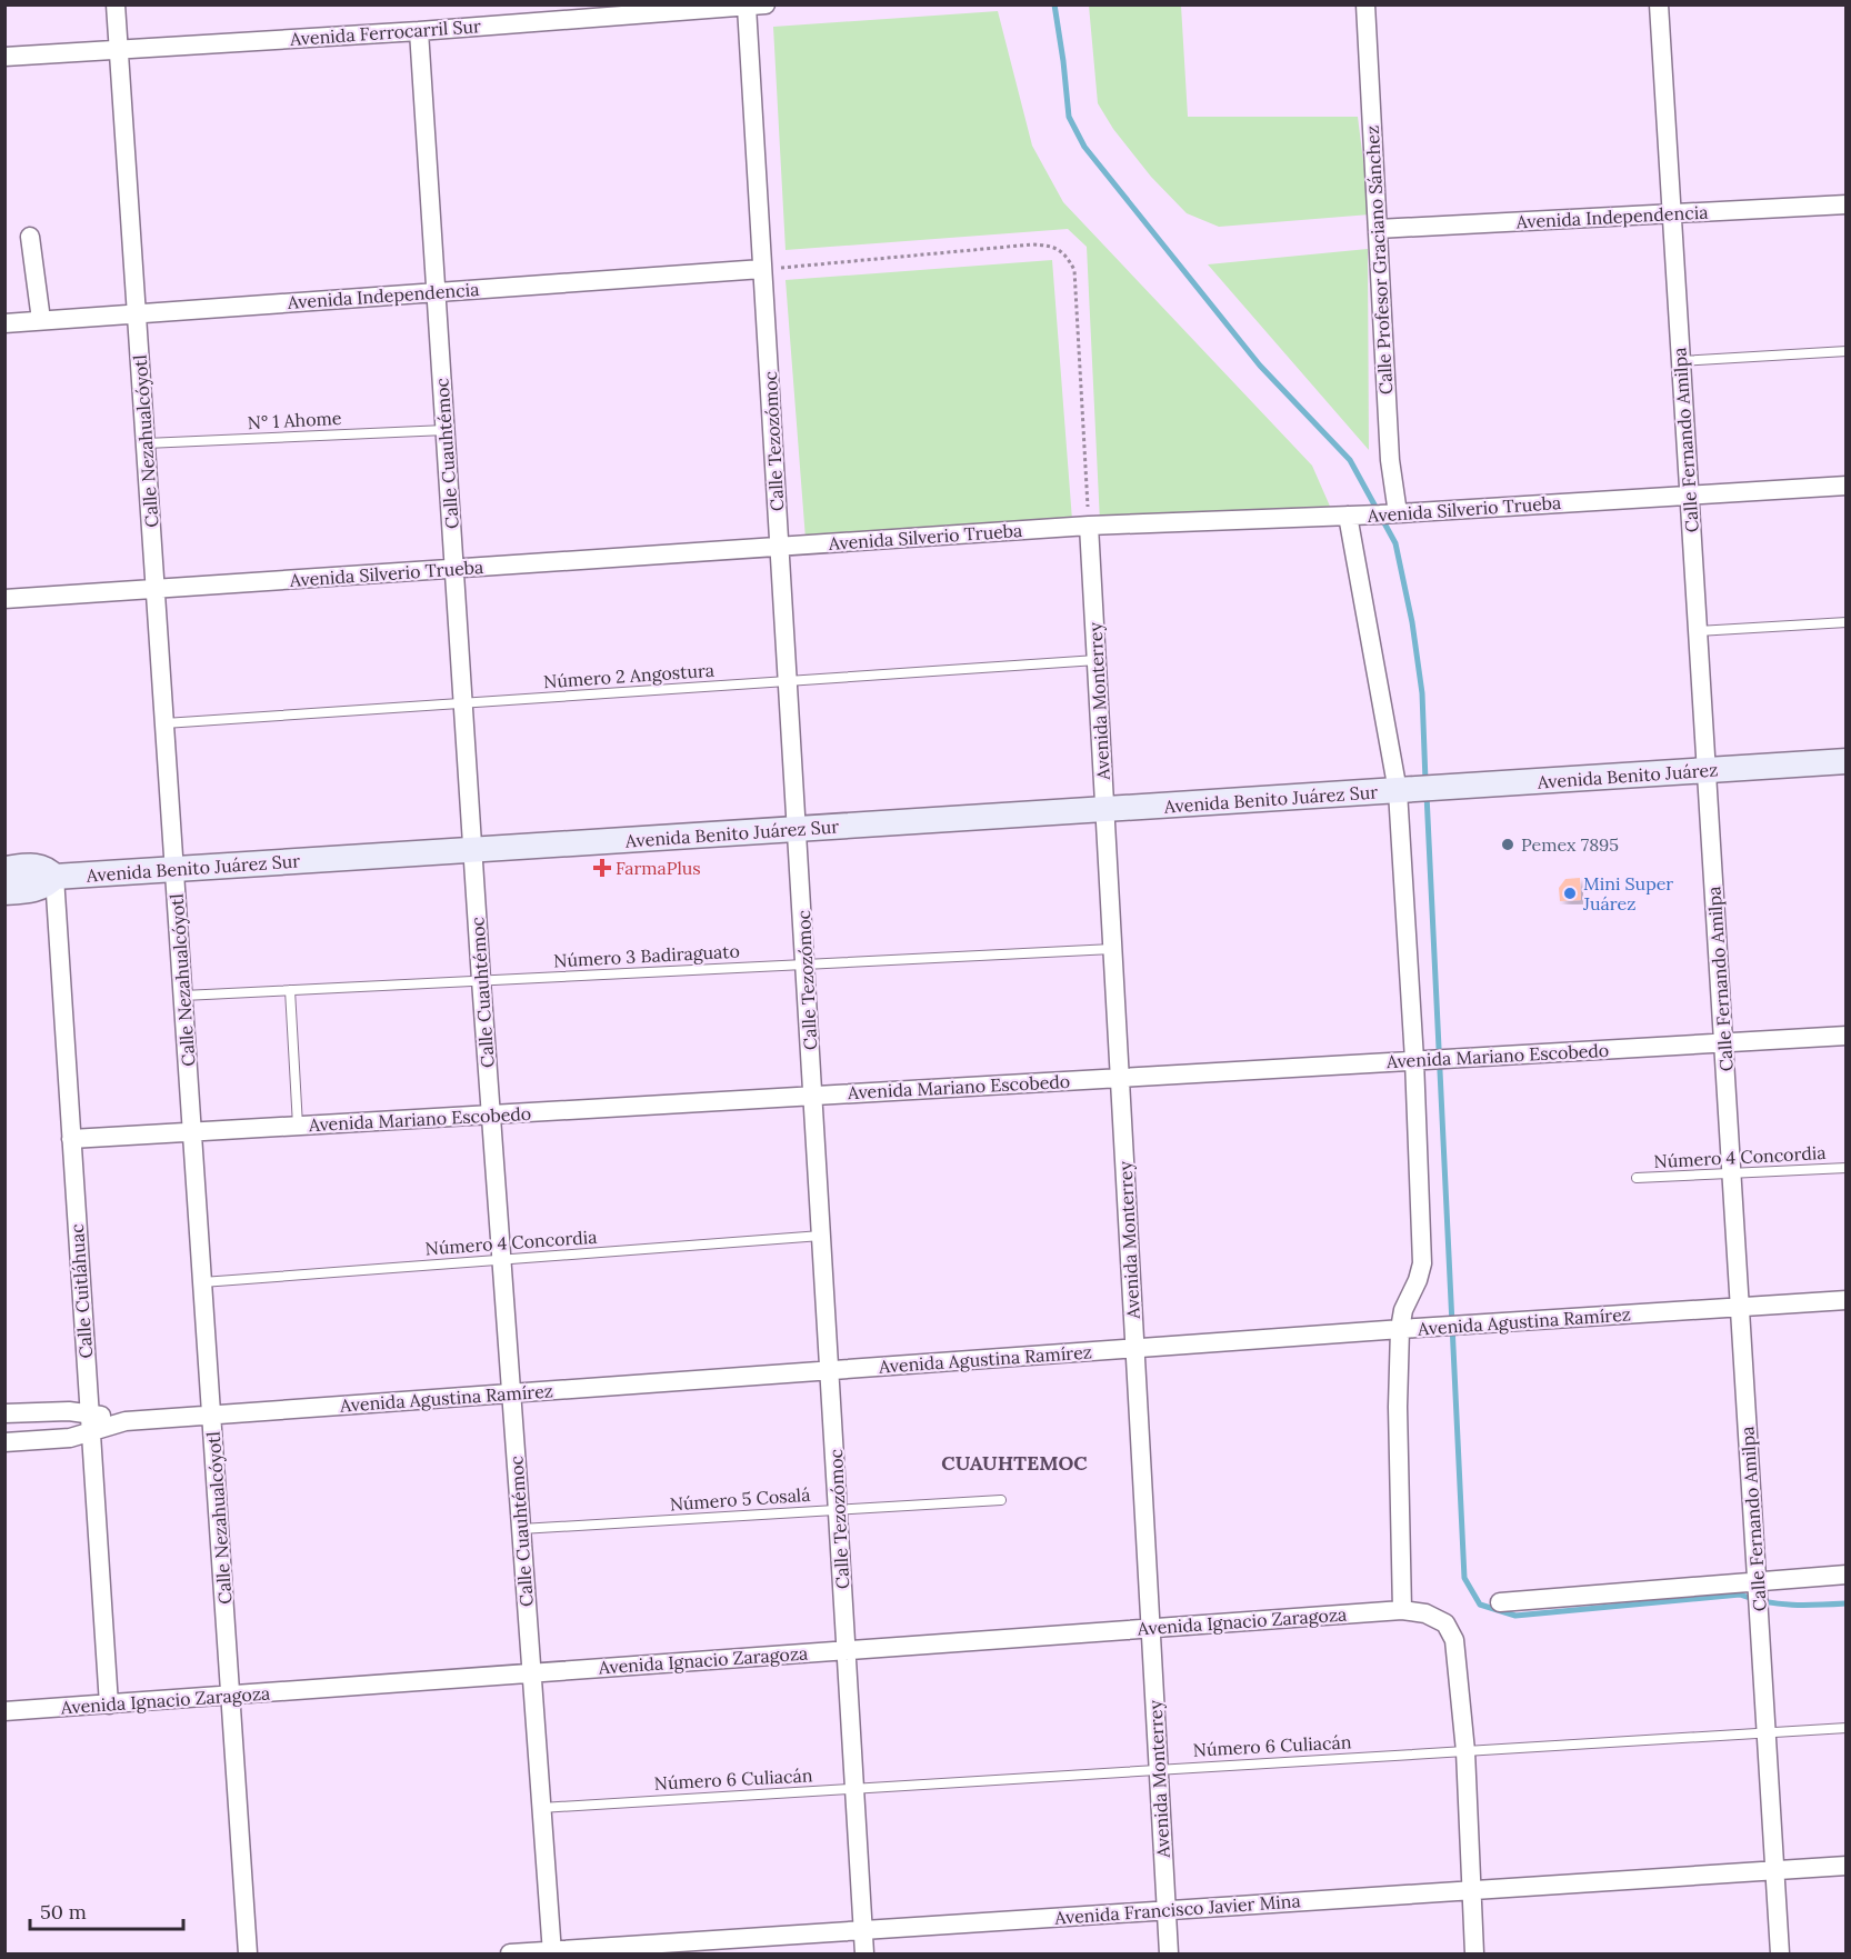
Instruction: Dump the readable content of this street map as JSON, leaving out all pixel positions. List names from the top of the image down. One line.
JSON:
{"streets":{"street":["Avenida Ferrocarril Sur","Avenida Independencia","Calle Profesor Graciano Sánchez","Calle Fernando Amilpa","Calle Nezahualcóyotl","Calle Tezozómoc","Calle Cuauhtémoc","Avenida Silverio Trueba","Avenida Monterrey","Avenida Benito Juárez","Avenida Benito Juárez Sur","Avenida Mariano Escobedo","Calle Cuitláhuac","Avenida Agustina Ramírez","Avenida Ignacio Zaragoza","Avenida Francisco Javier Mina"],"lane":["N° 1 Ahome","Número 2 Angostura","Número 3 Badiraguato","Número 4 Concordia","Número 5 Cosalá","Número 6 Culiacán"]},"crossings":[["Avenida Ferrocarril Sur","Calle Nezahualcóyotl"],["Avenida Ferrocarril Sur","Calle Tezozómoc"],["Avenida Ferrocarril Sur","Calle Cuauhtémoc"],["Avenida Independencia","Calle Profesor Graciano Sánchez"],["Avenida Independencia","Calle Fernando Amilpa"],["Avenida Independencia","Calle Nezahualcóyotl"],["Avenida Independencia","Calle Tezozómoc"],["Avenida Independencia","Calle Cuauhtémoc"],["Calle Profesor Graciano Sánchez","Avenida Silverio Trueba"],["N° 1 Ahome","Calle Nezahualcóyotl"],["N° 1 Ahome","Calle Cuauhtémoc"],["Calle Fernando Amilpa","Avenida Silverio Trueba"],["Calle Fernando Amilpa","Avenida Benito Juárez"],["Calle Fernando Amilpa","Avenida Mariano Escobedo"],["Calle Fernando Amilpa","Número 4 Concordia"],["Calle Fernando Amilpa","Avenida Agustina Ramírez"],["Calle Fernando Amilpa","Número 6 Culiacán"],["Calle Fernando Amilpa","Avenida Francisco Javier Mina"],["Calle Nezahualcóyotl","Avenida Silverio Trueba"],["Calle Nezahualcóyotl","Número 2 Angostura"],["Calle Nezahualcóyotl","Avenida Benito Juárez Sur"],["Calle Nezahualcóyotl","Número 3 Badiraguato"],["Calle Nezahualcóyotl","Avenida Mariano Escobedo"],["Calle Nezahualcóyotl","Número 4 Concordia"],["Calle Nezahualcóyotl","Avenida Agustina Ramírez"],["Calle Nezahualcóyotl","Avenida Ignacio Zaragoza"],["Calle Tezozómoc","Avenida Silverio Trueba"],["Calle Tezozómoc","Número 2 Angostura"],["Calle Tezozómoc","Avenida Benito Juárez Sur"],["Calle Tezozómoc","Número 3 Badiraguato"],["Calle Tezozómoc","Avenida Mariano Escobedo"],["Calle Tezozómoc","Número 4 Concordia"],["Calle Tezozómoc","Avenida Agustina Ramírez"],["Calle Tezozómoc","Número 5 Cosalá"],["Calle Tezozómoc","Avenida Ignacio Zaragoza"],["Calle Tezozómoc","Número 6 Culiacán"],["Calle Tezozómoc","Avenida Francisco Javier Mina"],["Calle Cuauhtémoc","Avenida Silverio Trueba"],["Calle Cuauhtémoc","Número 2 Angostura"],["Calle Cuauhtémoc","Avenida Benito Juárez Sur"],["Calle Cuauhtémoc","Número 3 Badiraguato"],["Calle Cuauhtémoc","Avenida Mariano Escobedo"],["Calle Cuauhtémoc","Número 4 Concordia"],["Calle Cuauhtémoc","Avenida Agustina Ramírez"],["Calle Cuauhtémoc","Número 5 Cosalá"],["Calle Cuauhtémoc","Avenida Ignacio Zaragoza"],["Calle Cuauhtémoc","Número 6 Culiacán"],["Calle Cuauhtémoc","Avenida Francisco Javier Mina"],["Avenida Silverio Trueba","Avenida Monterrey"],["Número 2 Angostura","Avenida Monterrey"],["Avenida Monterrey","Avenida Benito Juárez Sur"],["Avenida Monterrey","Número 3 Badiraguato"],["Avenida Monterrey","Avenida Mariano Escobedo"],["Avenida Monterrey","Avenida Agustina Ramírez"],["Avenida Monterrey","Avenida Ignacio Zaragoza"],["Avenida Monterrey","Número 6 Culiacán"],["Avenida Monterrey","Avenida Francisco Javier Mina"],["Avenida Benito Juárez","Avenida Benito Juárez Sur"],["Avenida Benito Juárez Sur","Calle Cuitláhuac"],["Avenida Mariano Escobedo","Calle Cuitláhuac"],["Calle Cuitláhuac","Avenida Agustina Ramírez"],["Calle Cuitláhuac","Avenida Ignacio Zaragoza"]],"districts":["CUAUHTEMOC"],"places":{"other":["Pemex 7895","Mini Super Juárez"],"health":["FarmaPlus"]},"scale_bar":"50 m"}
